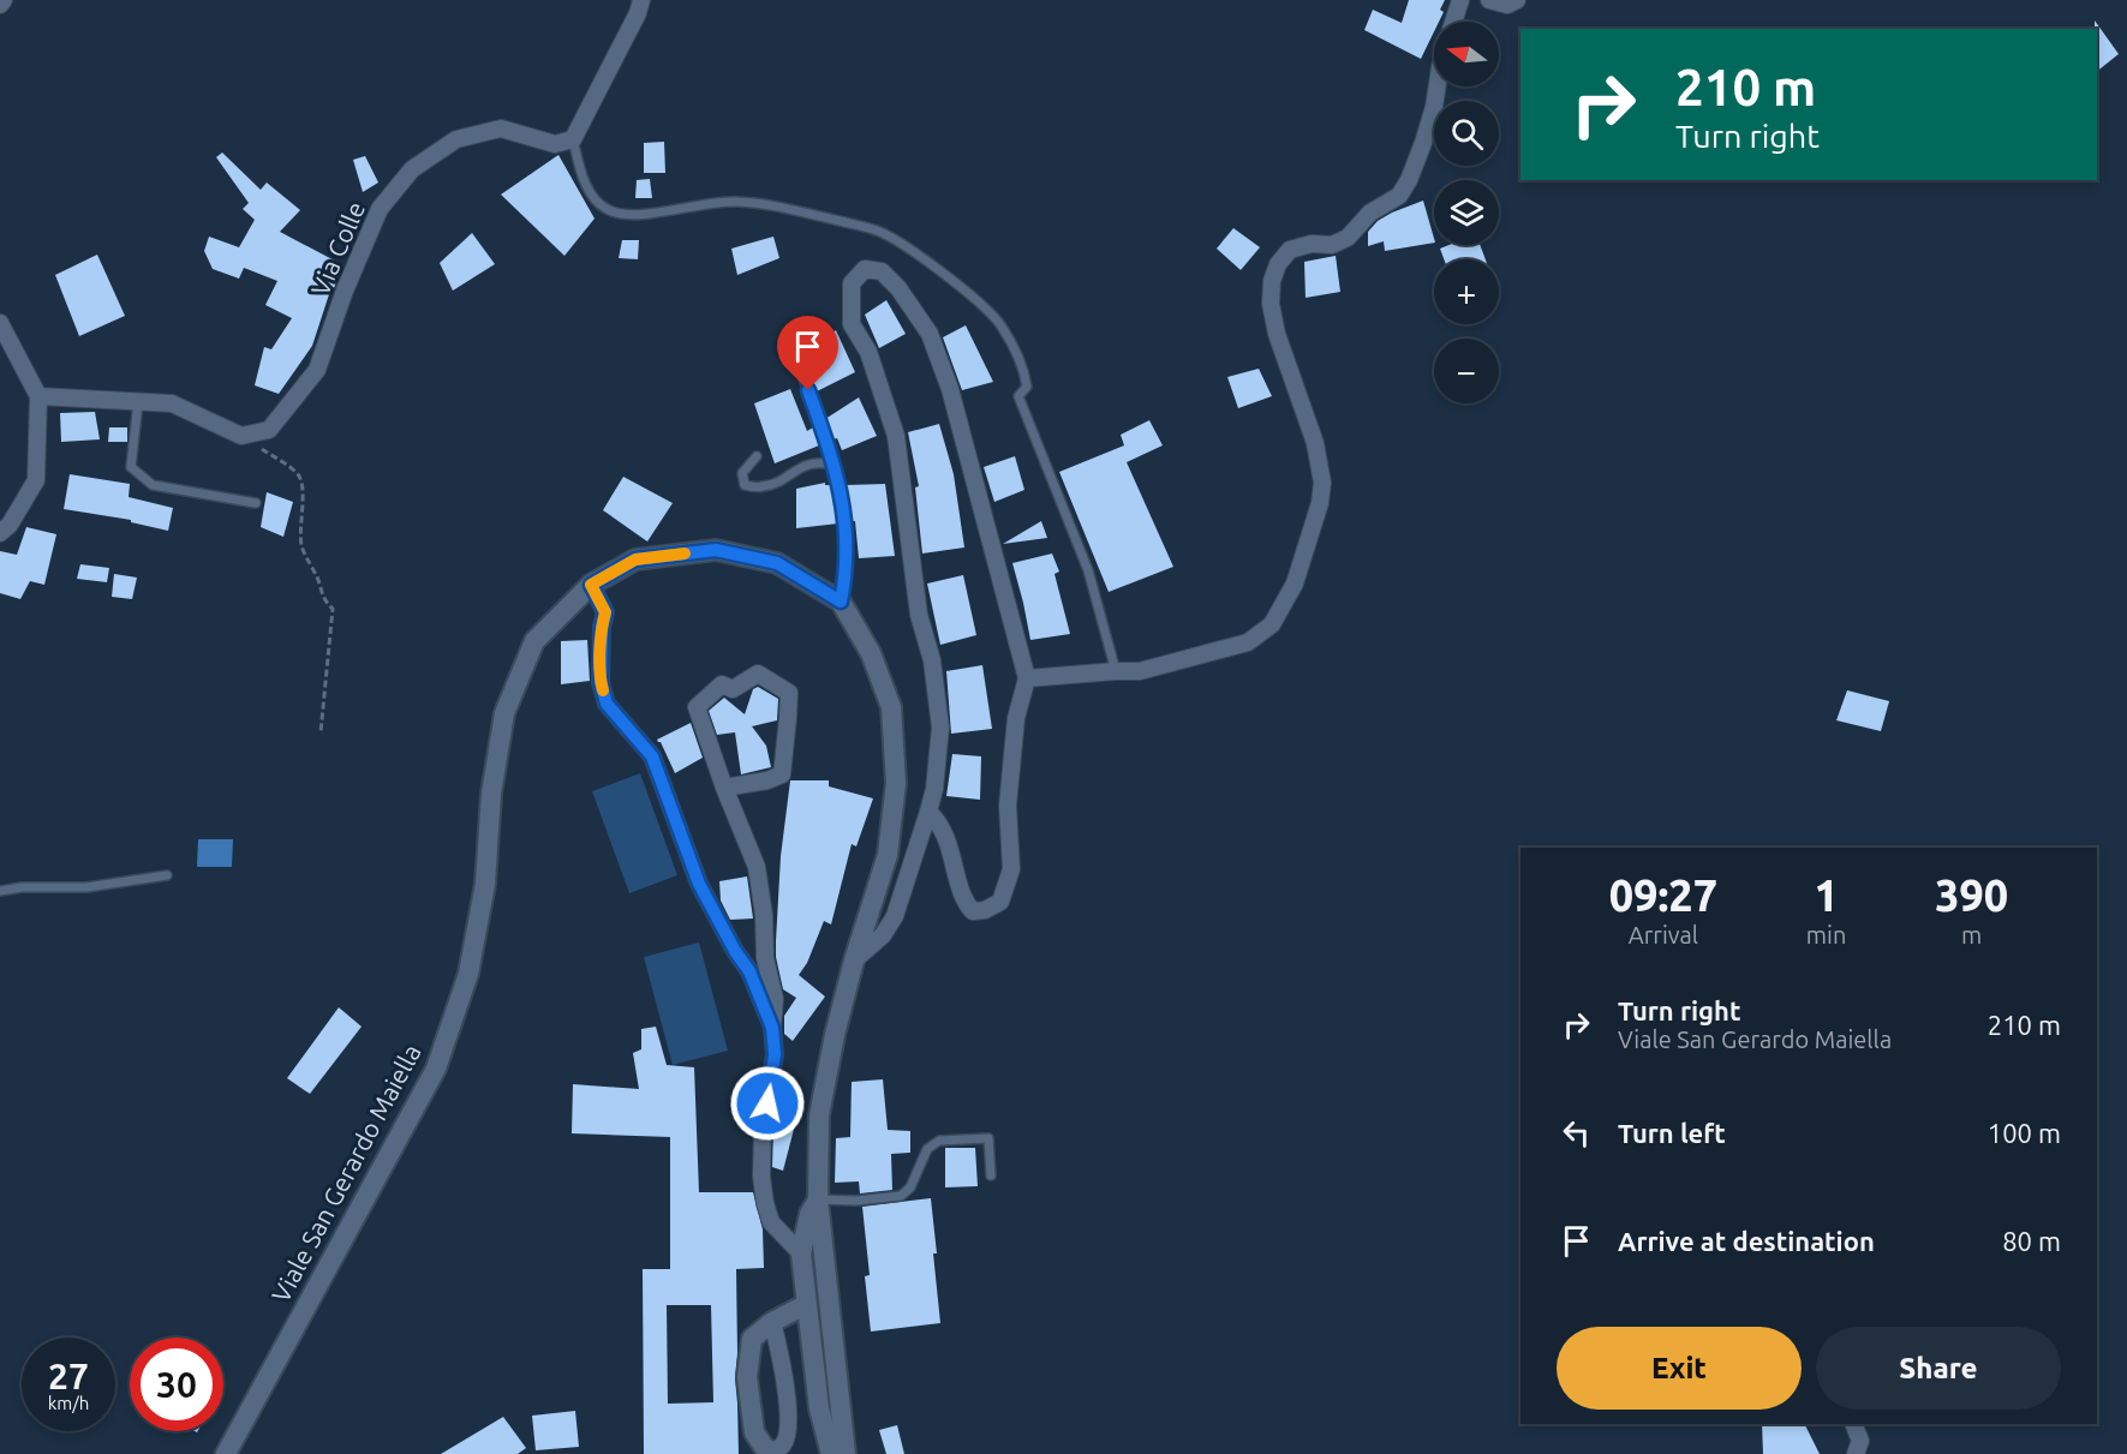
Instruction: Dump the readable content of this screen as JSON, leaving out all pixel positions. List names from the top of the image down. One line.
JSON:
{"streets":{"main road":["Viale San Gerardo Maiella"],"street":["Via Colle"]},"north":"left","page":{"map_buttons":["+","−"],"turn":["210 m","Turn right"],"eta":["09:27","Arrival","1","min","390","m"],"list":[{"name":"Turn right","note":"Viale San Gerardo Maiella","value":"210 m"},{"name":"Turn left","value":"100 m"},{"name":"Arrive at destination","value":"80 m"}],"buttons":["Exit","Share"],"speed":"27 km/h","limit":"30"}}
